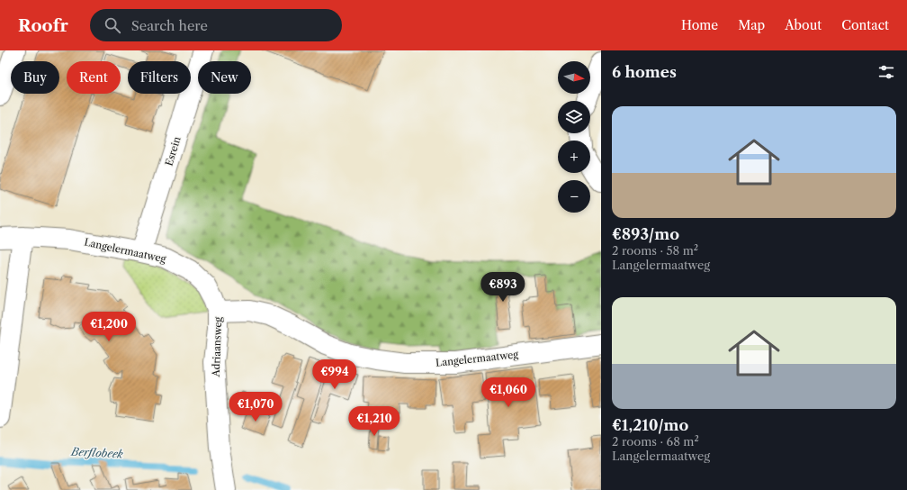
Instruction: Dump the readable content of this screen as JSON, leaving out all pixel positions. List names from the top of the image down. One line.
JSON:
{"streets":{"street":["Esrein","Langelermaatweg","Adriaansweg"]},"crossings":[["Esrein","Langelermaatweg"],["Langelermaatweg","Adriaansweg"]],"water":["Berflobeek"],"north":"right","page":{"header":"Roofr","search":"Search here","nav":["Home","Map","About","Contact"],"heading":"6 homes","map_buttons":["+","−"],"chip":["Buy","Rent","Filters","New"],"list":[{"name":"€893/mo","note":"2 rooms · 58 m² · Langelermaatweg"},{"name":"€1,210/mo","note":"2 rooms · 68 m² · Langelermaatweg"}],"price":["€893","€1,200","€994","€1,060","€1,070","€1,210"]}}
